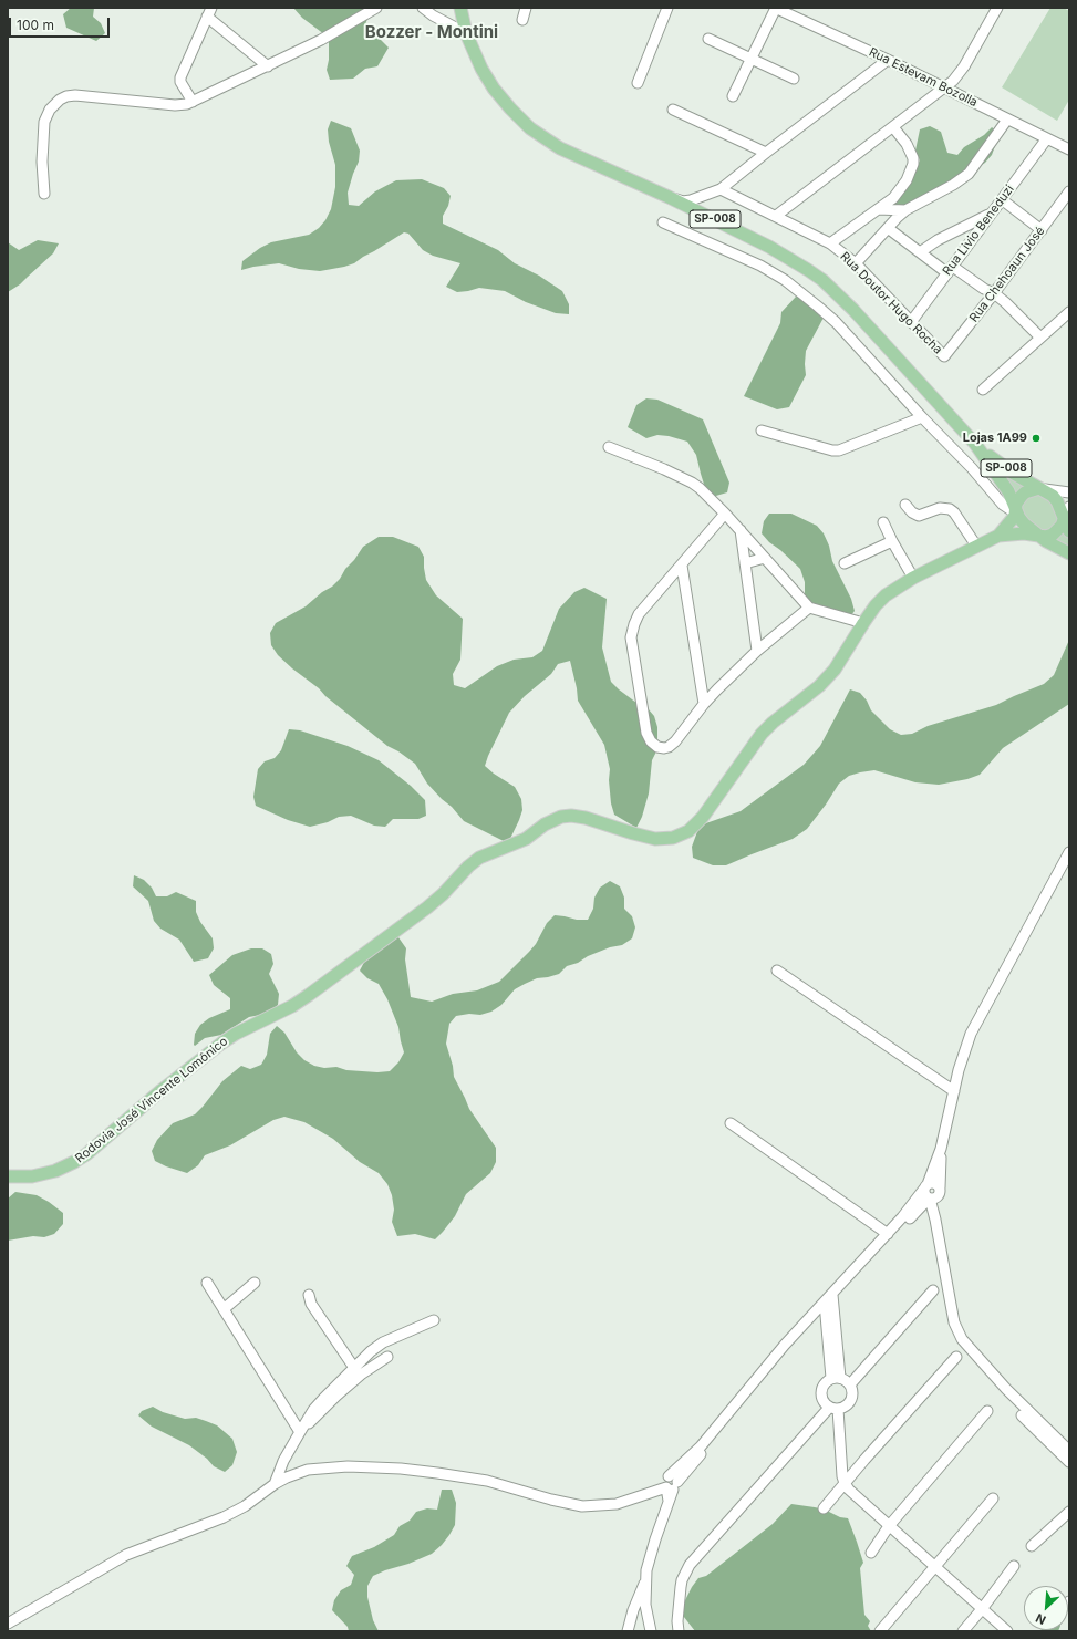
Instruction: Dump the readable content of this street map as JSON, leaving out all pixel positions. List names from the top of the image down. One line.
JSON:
{"streets":{"main road":["SP-008","Rodovia José Vincente Lomônico"],"street":["Rua Estevam Bozolla","Rua Livio Beneduzi","Rua Chehoaun José","Rua Doutor Hugo Rocha"]},"crossings":[["Rua Estevam Bozolla","Rua Livio Beneduzi"],["SP-008","Rodovia José Vincente Lomônico"],["Rua Livio Beneduzi","Rua Doutor Hugo Rocha"],["Rua Chehoaun José","Rua Doutor Hugo Rocha"]],"districts":["Bozzer - Montini"],"places":["Lojas 1A99"],"scale_bar":"100 m","north":"bottom left"}
